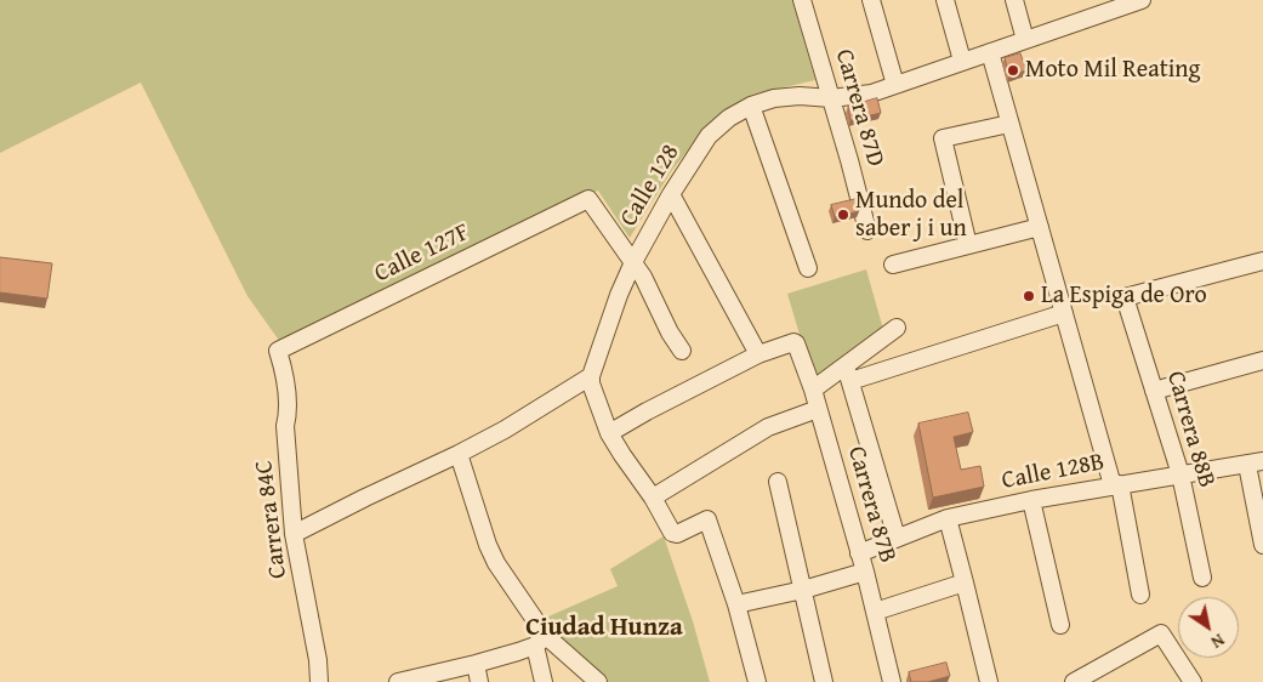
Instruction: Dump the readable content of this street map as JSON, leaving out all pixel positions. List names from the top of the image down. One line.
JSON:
{"streets":{"street":["Carrera 87D","Calle 128","Calle 127F","Carrera 88B","Calle 128B","Carrera 87B","Carrera 84C"]},"crossings":[["Carrera 87D","Calle 128"],["Calle 128","Calle 127F"],["Calle 127F","Carrera 84C"],["Carrera 88B","Calle 128B"],["Calle 128B","Carrera 87B"]],"districts":["Ciudad Hunza"],"places":["Moto Mil Reating","Mundo del saber j i un","La Espiga de Oro"],"north":"bottom right"}
